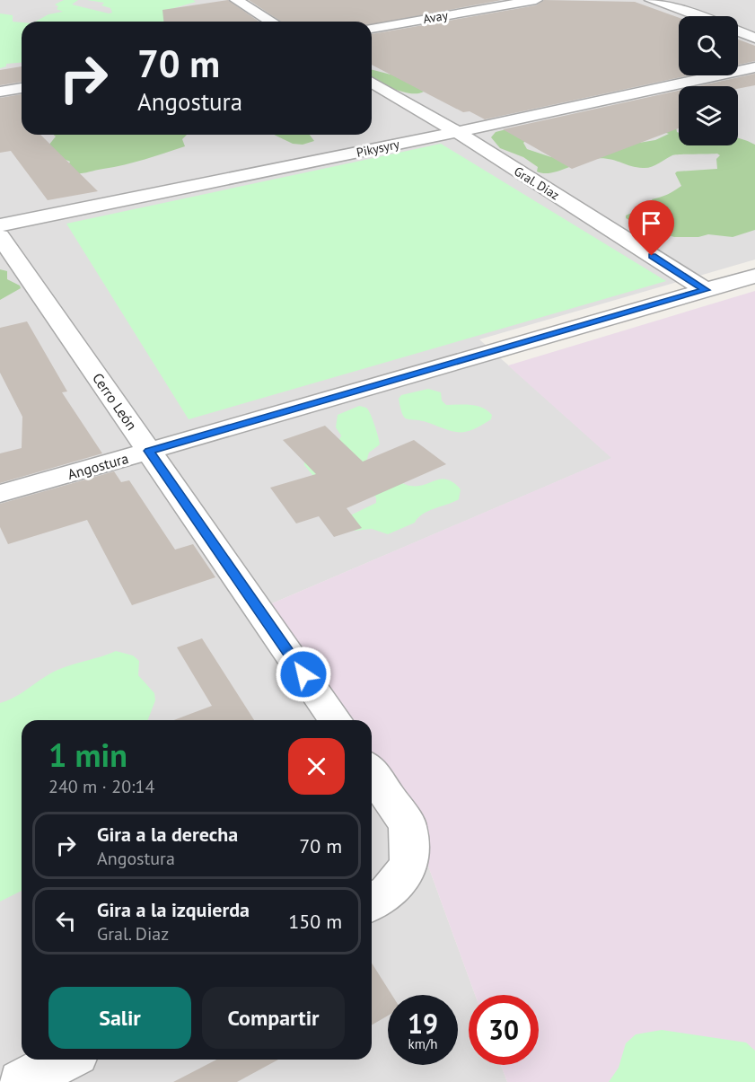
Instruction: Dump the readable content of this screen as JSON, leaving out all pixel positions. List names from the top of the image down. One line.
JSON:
{"streets":{"street":["Avay","Pikysyry","Gral. Diaz","Cerro León","Angostura"]},"crossings":[["Pikysyry","Gral. Diaz"],["Gral. Diaz","Angostura"],["Cerro León","Angostura"]],"page":{"turn":["70 m","Angostura"],"heading":["1 min","240 m · 20:14"],"list":[{"name":"Gira a la derecha","note":"Angostura","value":"70 m"},{"name":"Gira a la izquierda","note":"Gral. Diaz","value":"150 m"}],"buttons":["Salir","Compartir"],"speed":"19 km/h","limit":"30"}}
